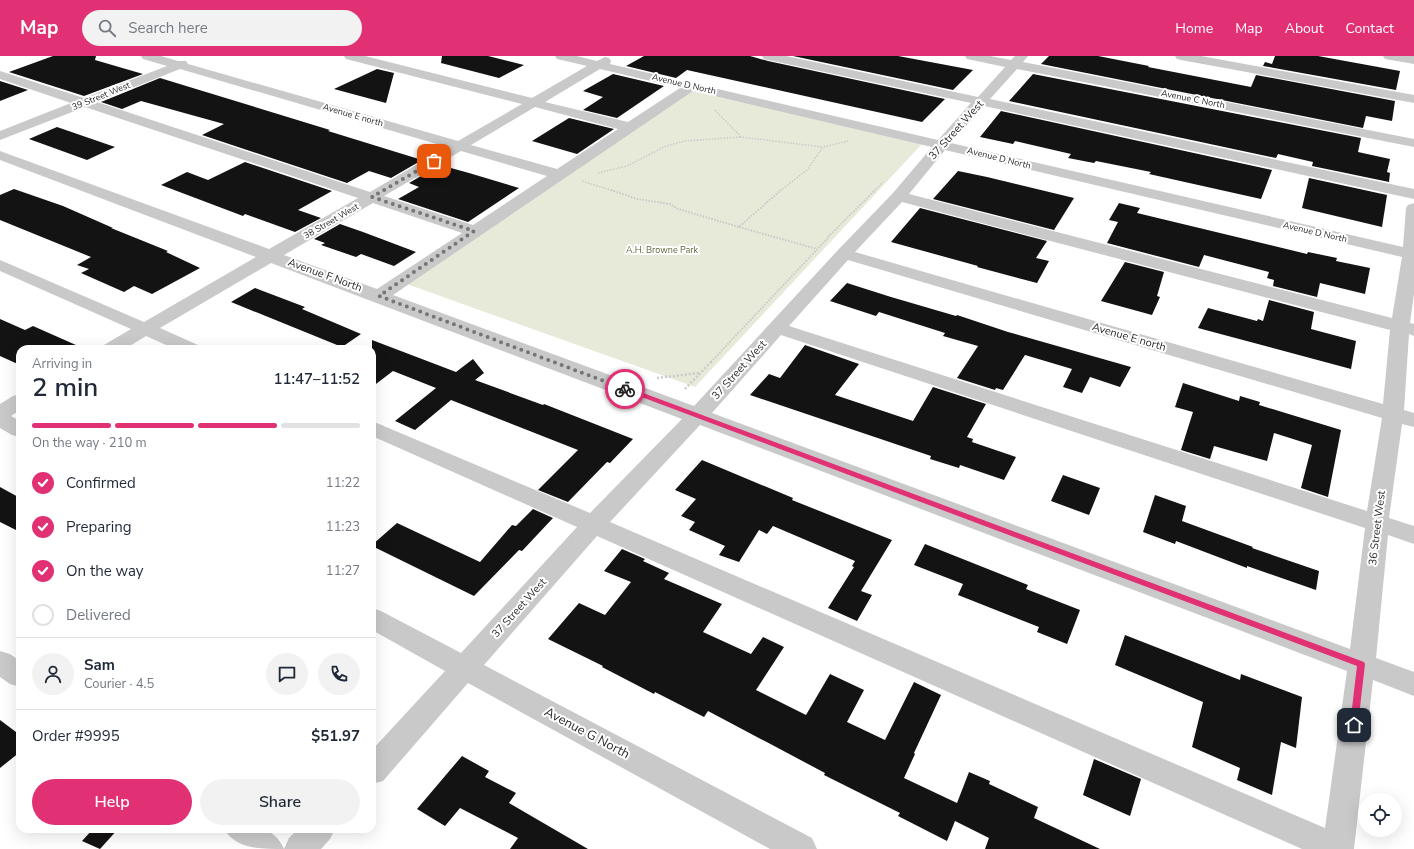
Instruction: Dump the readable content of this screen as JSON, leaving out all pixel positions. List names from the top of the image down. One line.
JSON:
{"streets":{"street":["Avenue D North","39 Street West","Avenue C North","Avenue E north","37 Street West","38 Street West","Avenue F North","36 Street West","Avenue G North"]},"crossings":[["Avenue D North","37 Street West"],["Avenue D North","38 Street West"],["Avenue D North","36 Street West"],["39 Street West","Avenue E north"],["Avenue C North","37 Street West"],["Avenue E north","37 Street West"],["Avenue E north","38 Street West"],["Avenue E north","36 Street West"],["37 Street West","Avenue F North"],["37 Street West","Avenue G North"],["38 Street West","Avenue F North"],["Avenue F North","36 Street West"]],"parks":["A.H. Browne Park"],"page":{"header":"Map","search":"Search here","nav":["Home","Map","About","Contact"],"heading":["2 min","Arriving in","11:47–11:52"],"panel":["Sam","Courier · 4.5","Order #9995","$51.97"],"bar":"On the way · 210 m","list":[["Confirmed","11:22"],["Preparing","11:23"],["On the way","11:27"],"Delivered"],"buttons":["Help","Share"]}}
